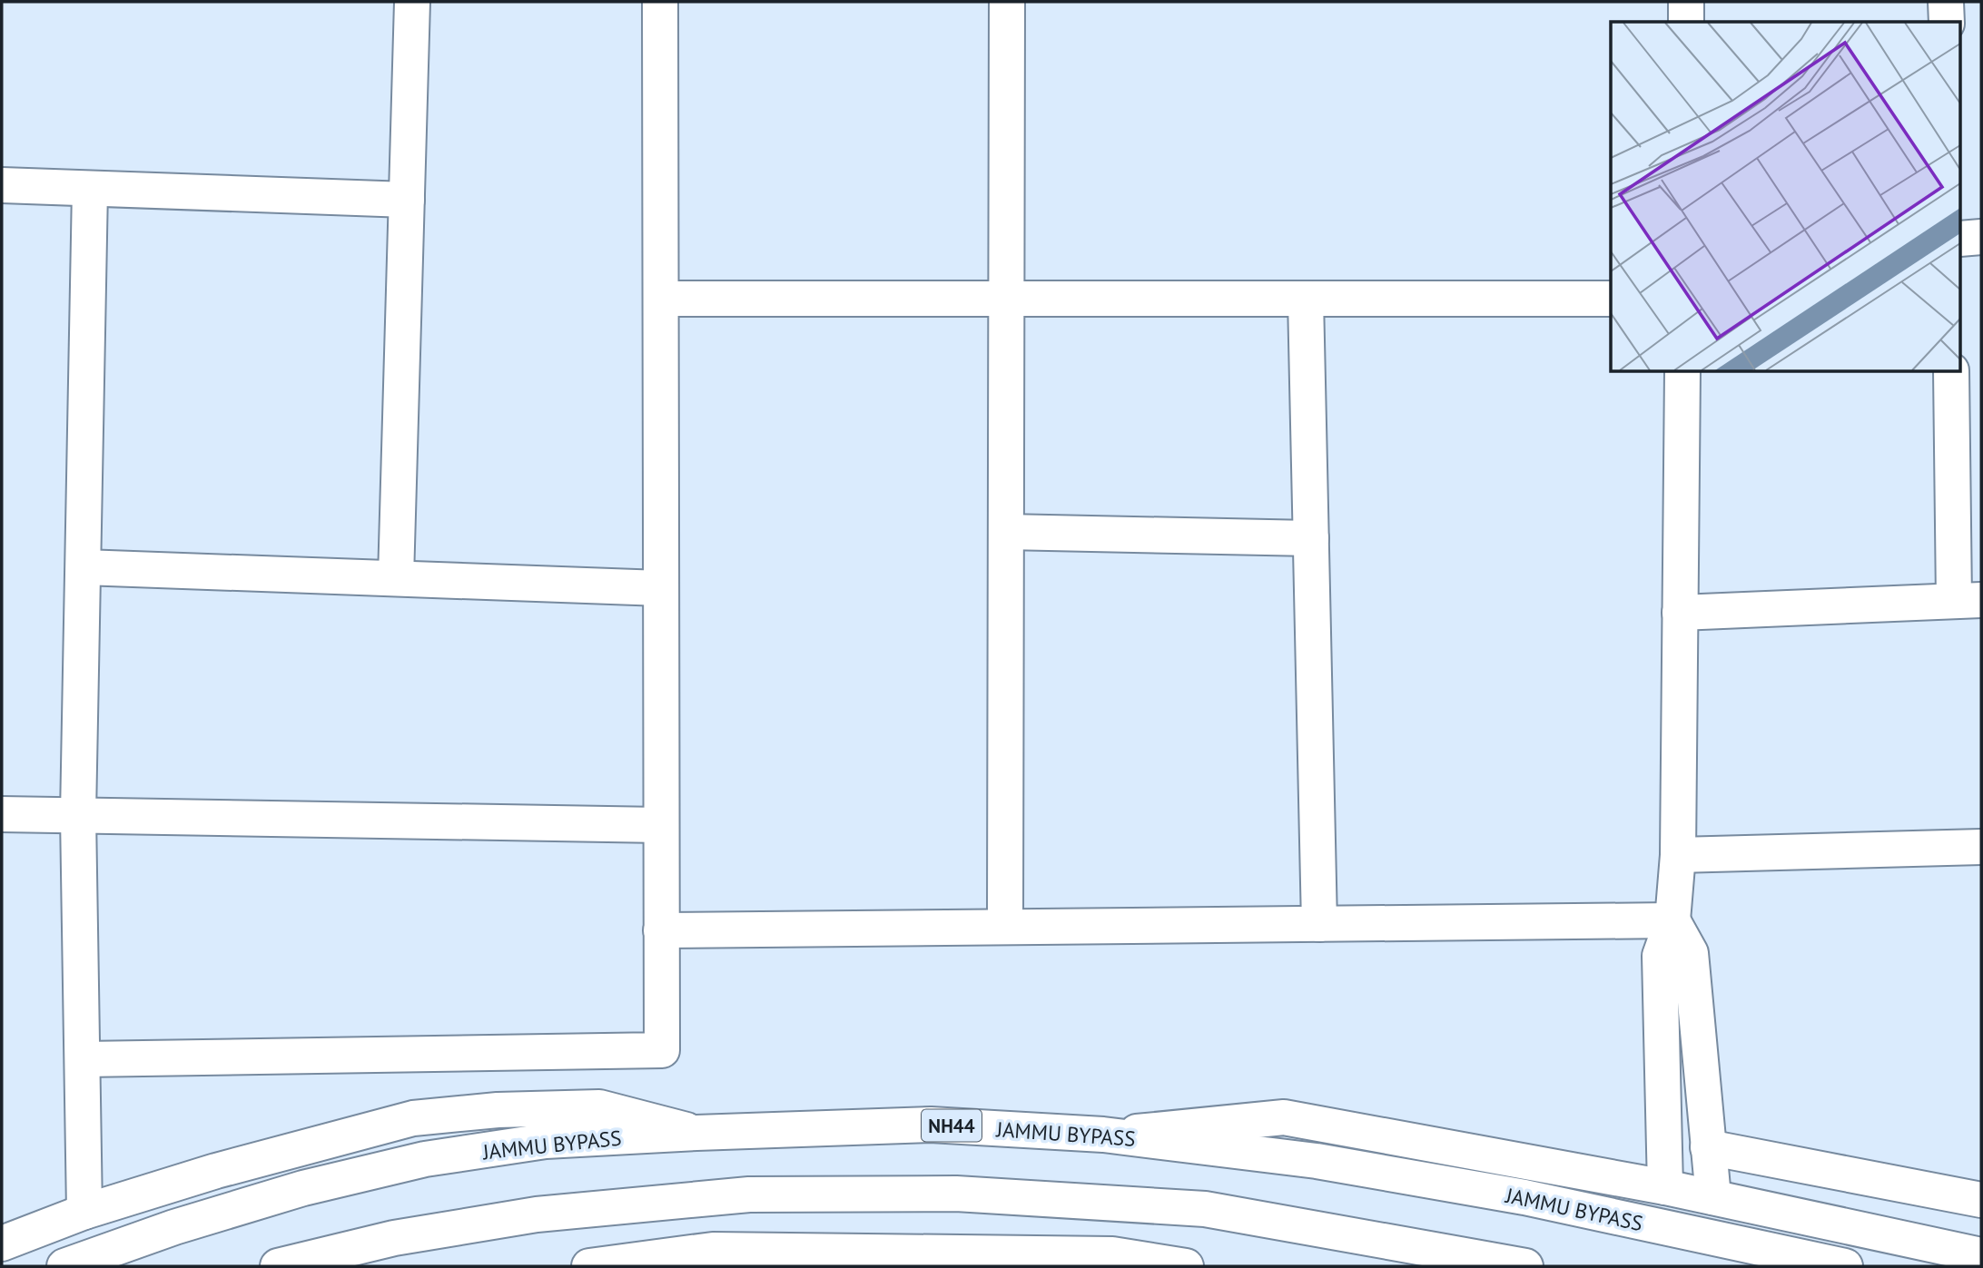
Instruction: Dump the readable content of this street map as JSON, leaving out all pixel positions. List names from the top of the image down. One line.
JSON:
{"streets":{"main road":["NH44","JAMMU BYPASS"]}}
